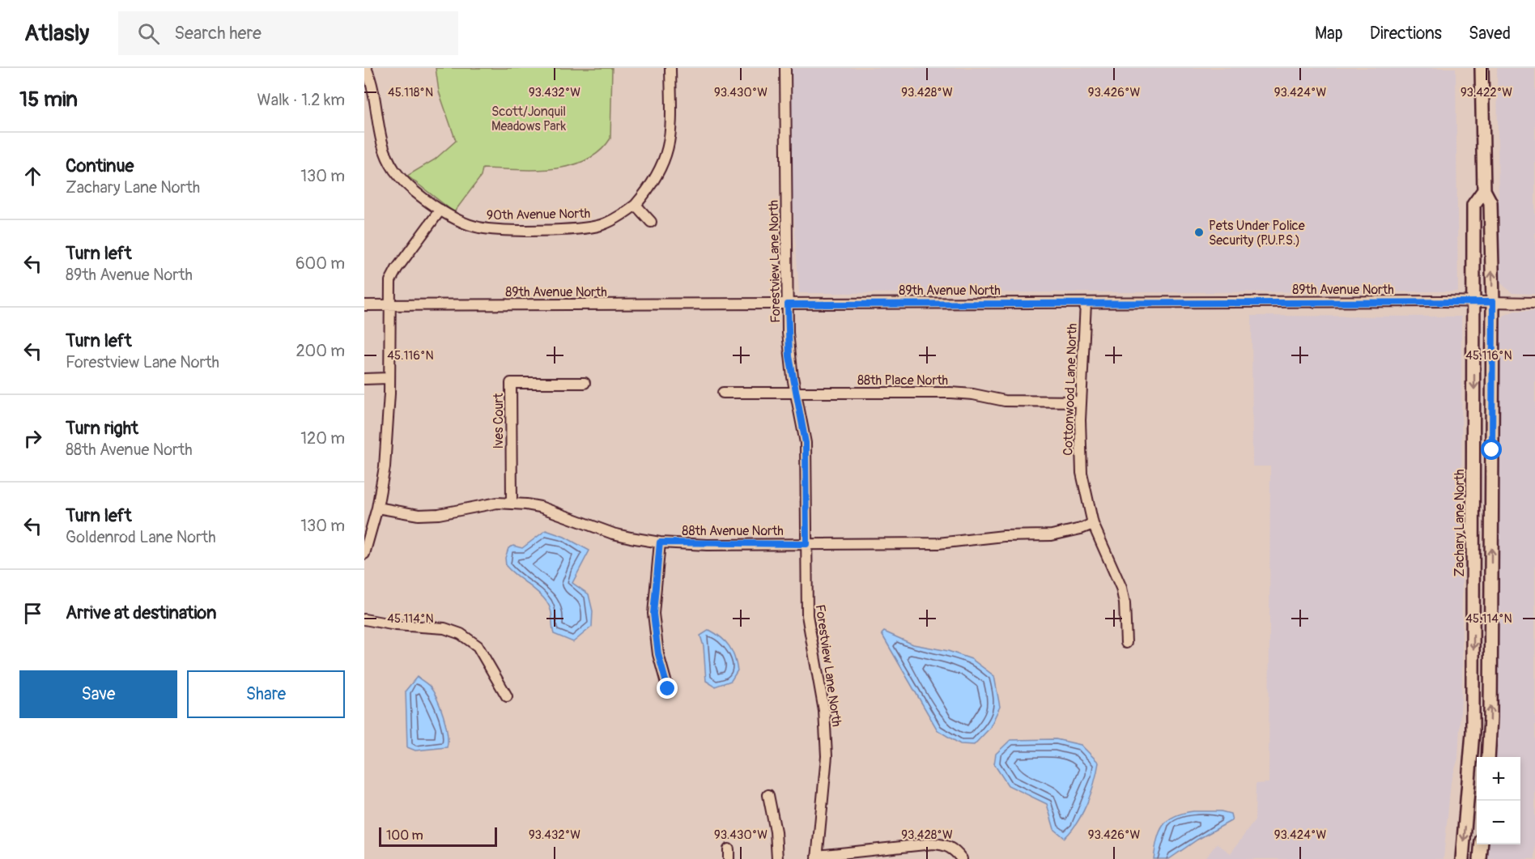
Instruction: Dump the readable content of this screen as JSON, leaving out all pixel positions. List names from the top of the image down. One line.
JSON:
{"streets":{"main road":["Zachary Lane North"],"street":["90th Avenue North","Forestview Lane North","89th Avenue North","88th Place North","Cottonwood Lane North","Ives Court","88th Avenue North"]},"crossings":[["Forestview Lane North","89th Avenue North"],["Forestview Lane North","88th Place North"],["Forestview Lane North","88th Avenue North"],["89th Avenue North","Cottonwood Lane North"],["89th Avenue North","Zachary Lane North"],["88th Place North","Cottonwood Lane North"],["Cottonwood Lane North","88th Avenue North"],["Ives Court","88th Avenue North"]],"parks":["Scott/Jonquil Meadows Park"],"places":["Pets Under Police Security (P.U.P.S.)"],"scale_bar":"100 m","page":{"header":"Atlasly","search":"Search here","nav":["Map","Directions","Saved"],"heading":["15 min","Walk · 1.2 km"],"list":[["Continue","Zachary Lane North","130 m"],["Turn left","89th Avenue North","600 m"],["Turn left","Forestview Lane North","200 m"],["Turn right","88th Avenue North","120 m"],["Turn left","Goldenrod Lane North","130 m"],"Arrive at destination"],"buttons":["Save","Share"],"map_buttons":["+","−"],"scale":"100 m"},"coordinates":["45.118°N","93.432°W","93.430°W","93.428°W","93.426°W","93.424°W","93.422°W","45.116°N","45.114°N"]}
